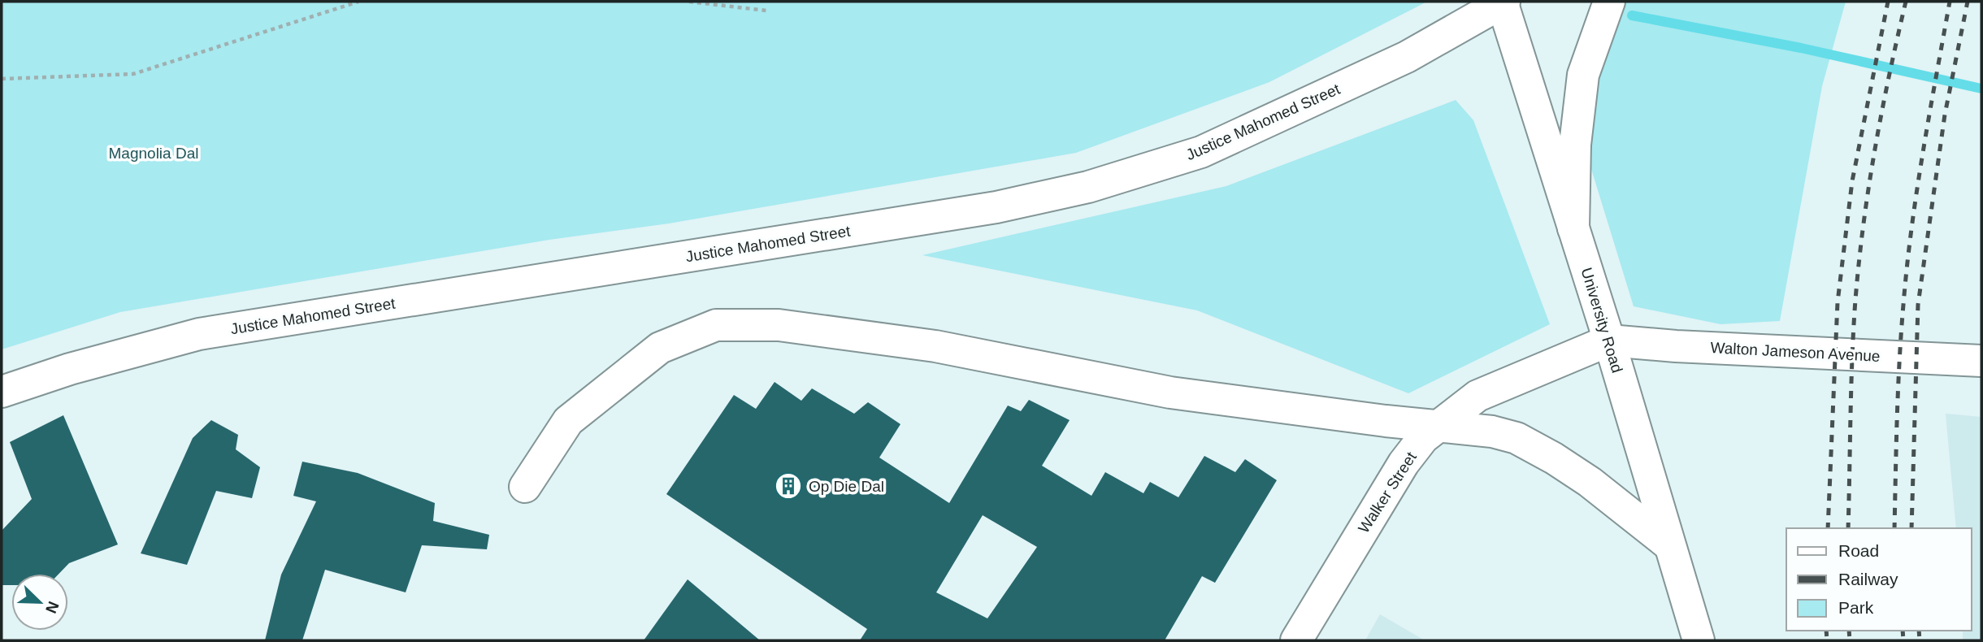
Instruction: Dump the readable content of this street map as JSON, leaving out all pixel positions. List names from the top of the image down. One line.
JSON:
{"streets":{"main road":["Justice Mahomed Street","University Road","Walton Jameson Avenue","Walker Street"]},"crossings":[["Justice Mahomed Street","University Road"],["University Road","Walton Jameson Avenue"],["University Road","Walker Street"],["Walton Jameson Avenue","Walker Street"]],"parks":["Magnolia Dal"],"places":{"building":["Op Die Dal"]},"legend":["Road","Railway","Park"],"north":"bottom right"}
